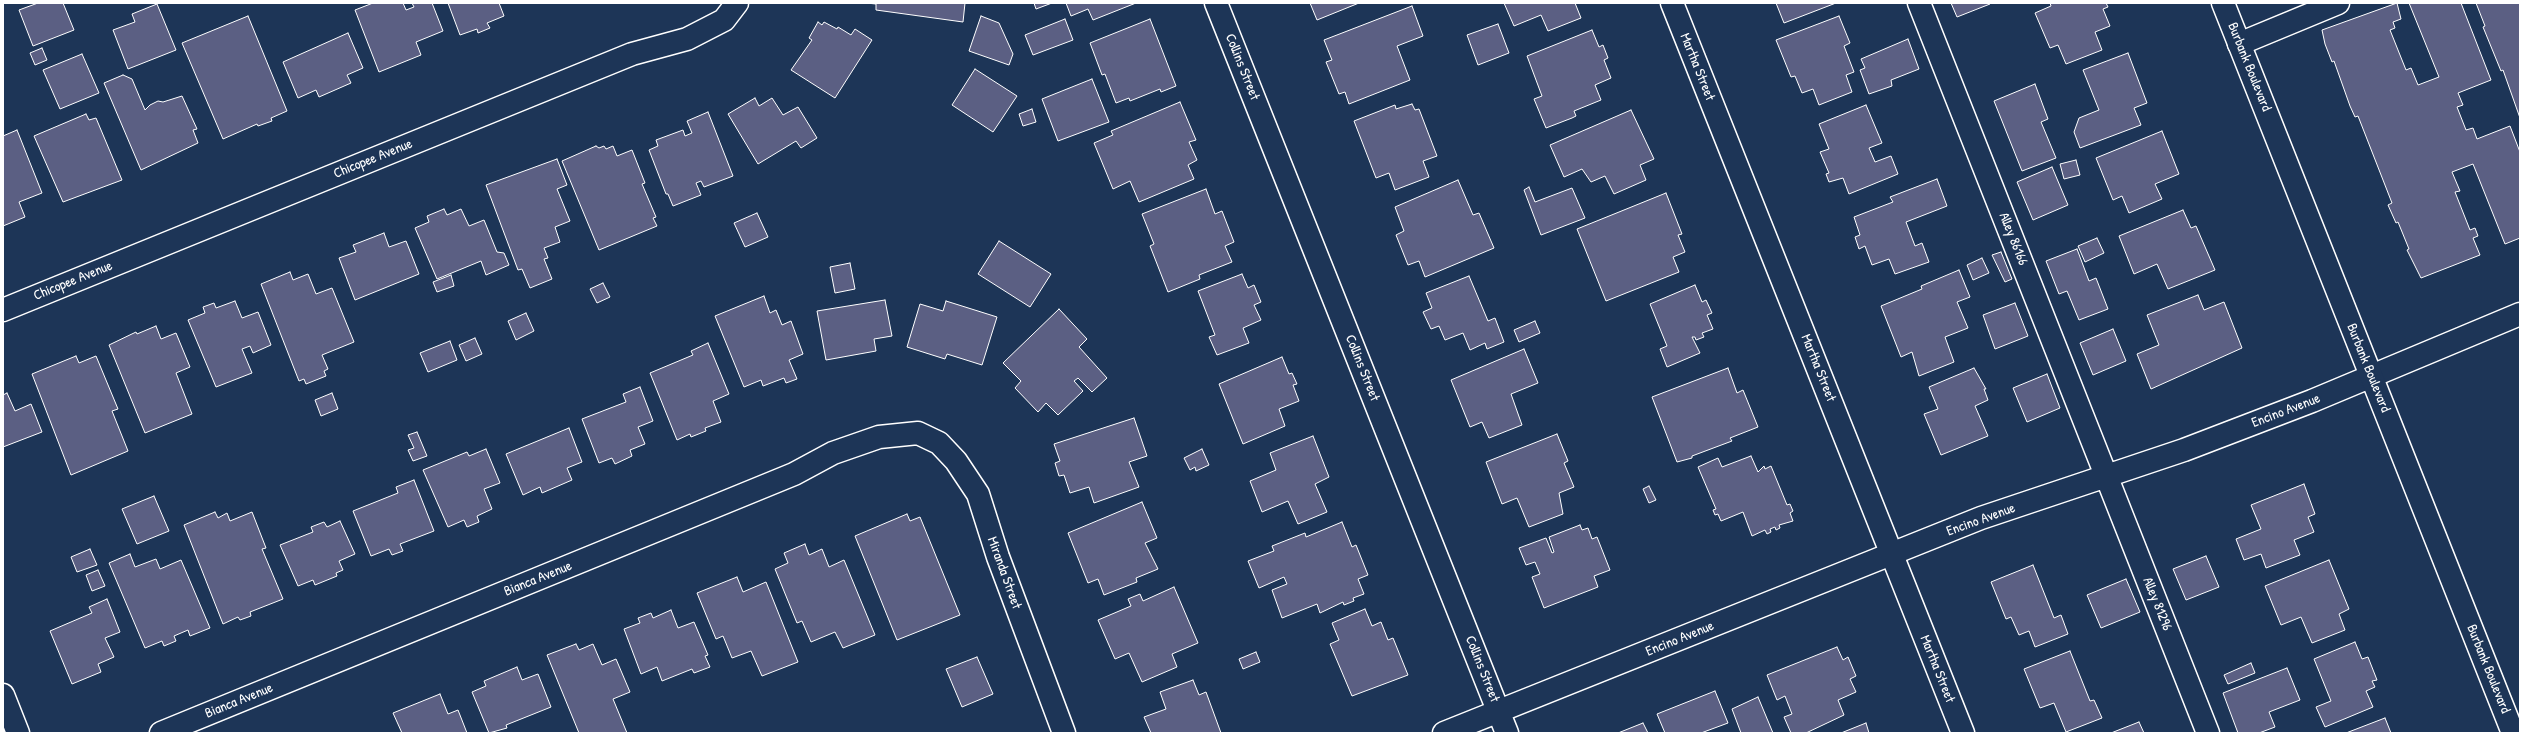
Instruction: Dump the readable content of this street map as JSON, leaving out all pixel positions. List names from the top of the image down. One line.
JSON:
{"streets":{"street":["Collins Street","Martha Street","Burbank Boulevard","Chicopee Avenue","Alley 86166","Encino Avenue","Miranda Street","Bianca Avenue","Alley 81296"]},"crossings":[["Collins Street","Encino Avenue"],["Martha Street","Encino Avenue"],["Burbank Boulevard","Encino Avenue"],["Alley 86166","Encino Avenue"],["Alley 86166","Alley 81296"],["Encino Avenue","Alley 81296"],["Miranda Street","Bianca Avenue"]]}
